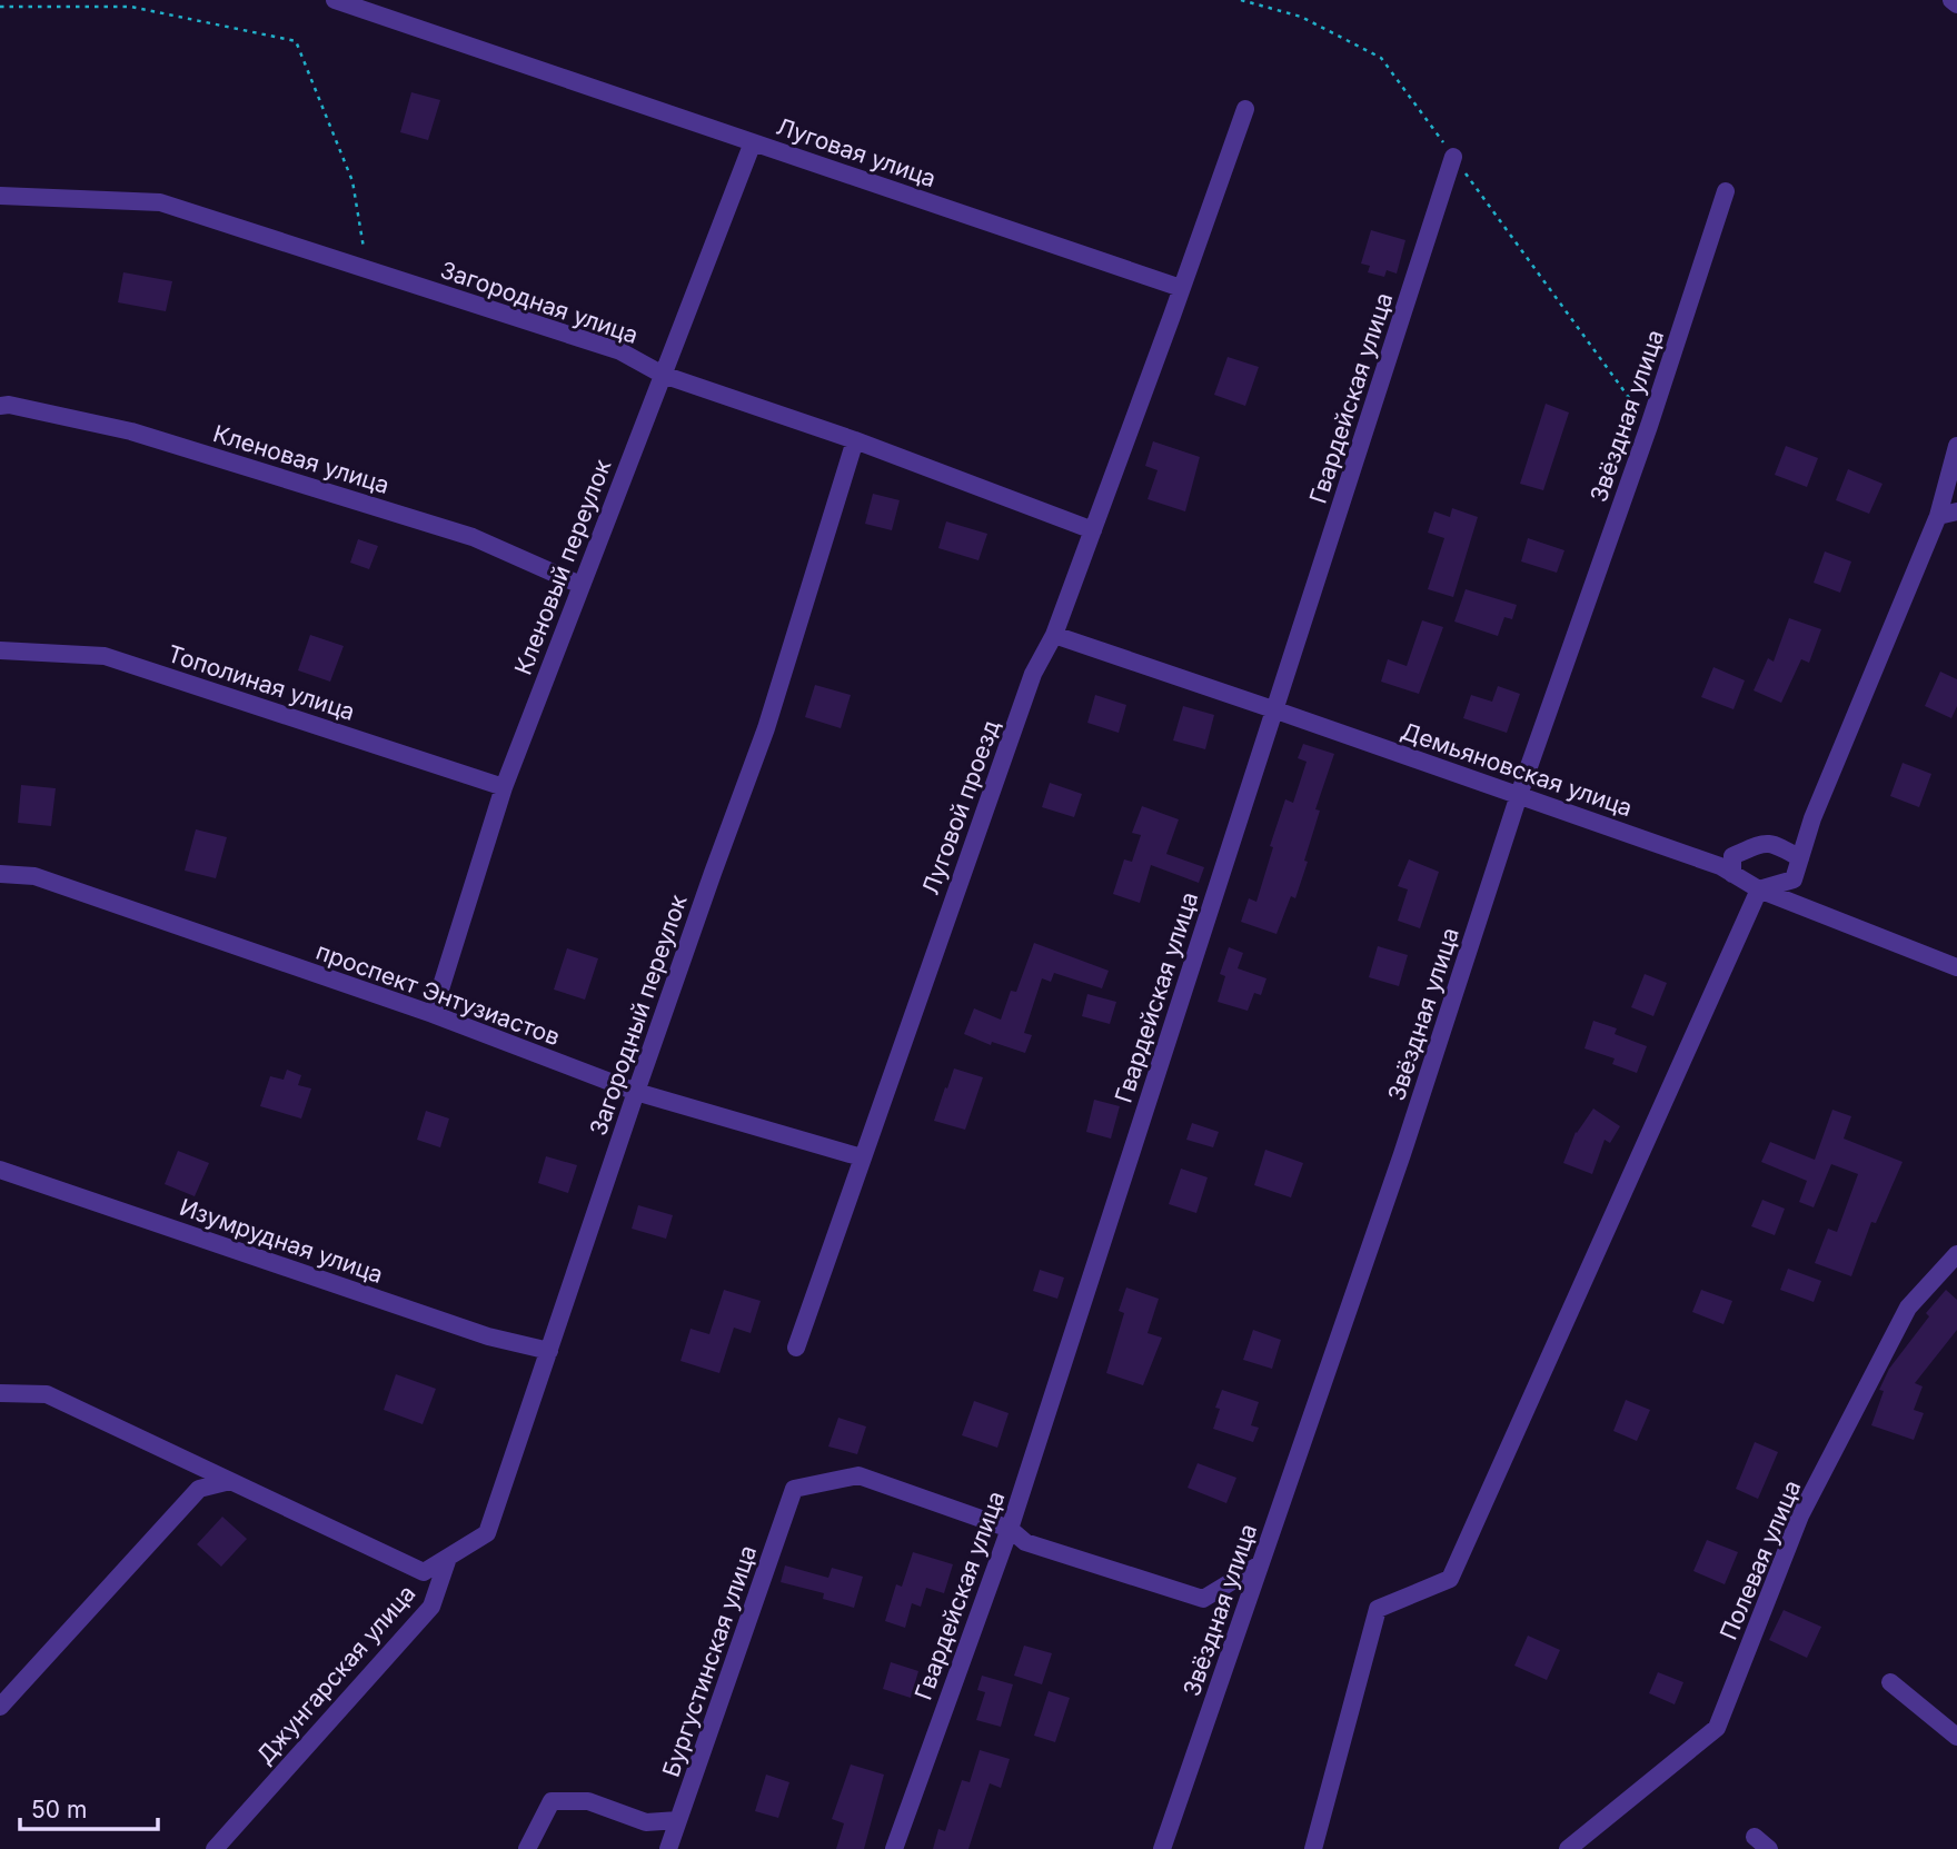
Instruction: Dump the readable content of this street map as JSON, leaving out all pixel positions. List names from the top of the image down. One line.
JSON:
{"streets":{"street":["Луговая улица","Загородная улица","Гвардейская улица","Звёздная улица","Кленовая улица","Кленовый переулок","Тополиная улица","Демьяновская улица","Луговой проезд","проспект Энтузиастов","Загородный переулок","Изумрудная улица","Полевая улица","Бургустинская улица","Джунгарская улица"]},"crossings":[["Луговая улица","Кленовый переулок"],["Луговая улица","Луговой проезд"],["Загородная улица","Кленовый переулок"],["Загородная улица","Луговой проезд"],["Загородная улица","Загородный переулок"],["Гвардейская улица","Демьяновская улица"],["Гвардейская улица","Бургустинская улица"],["Звёздная улица","Демьяновская улица"],["Кленовая улица","Кленовый переулок"],["Кленовый переулок","Тополиная улица"],["Кленовый переулок","проспект Энтузиастов"],["Демьяновская улица","Луговой проезд"],["Луговой проезд","проспект Энтузиастов"],["проспект Энтузиастов","Загородный переулок"],["Загородный переулок","Изумрудная улица"],["Загородный переулок","Джунгарская улица"]],"scale_bar":"50 m"}
